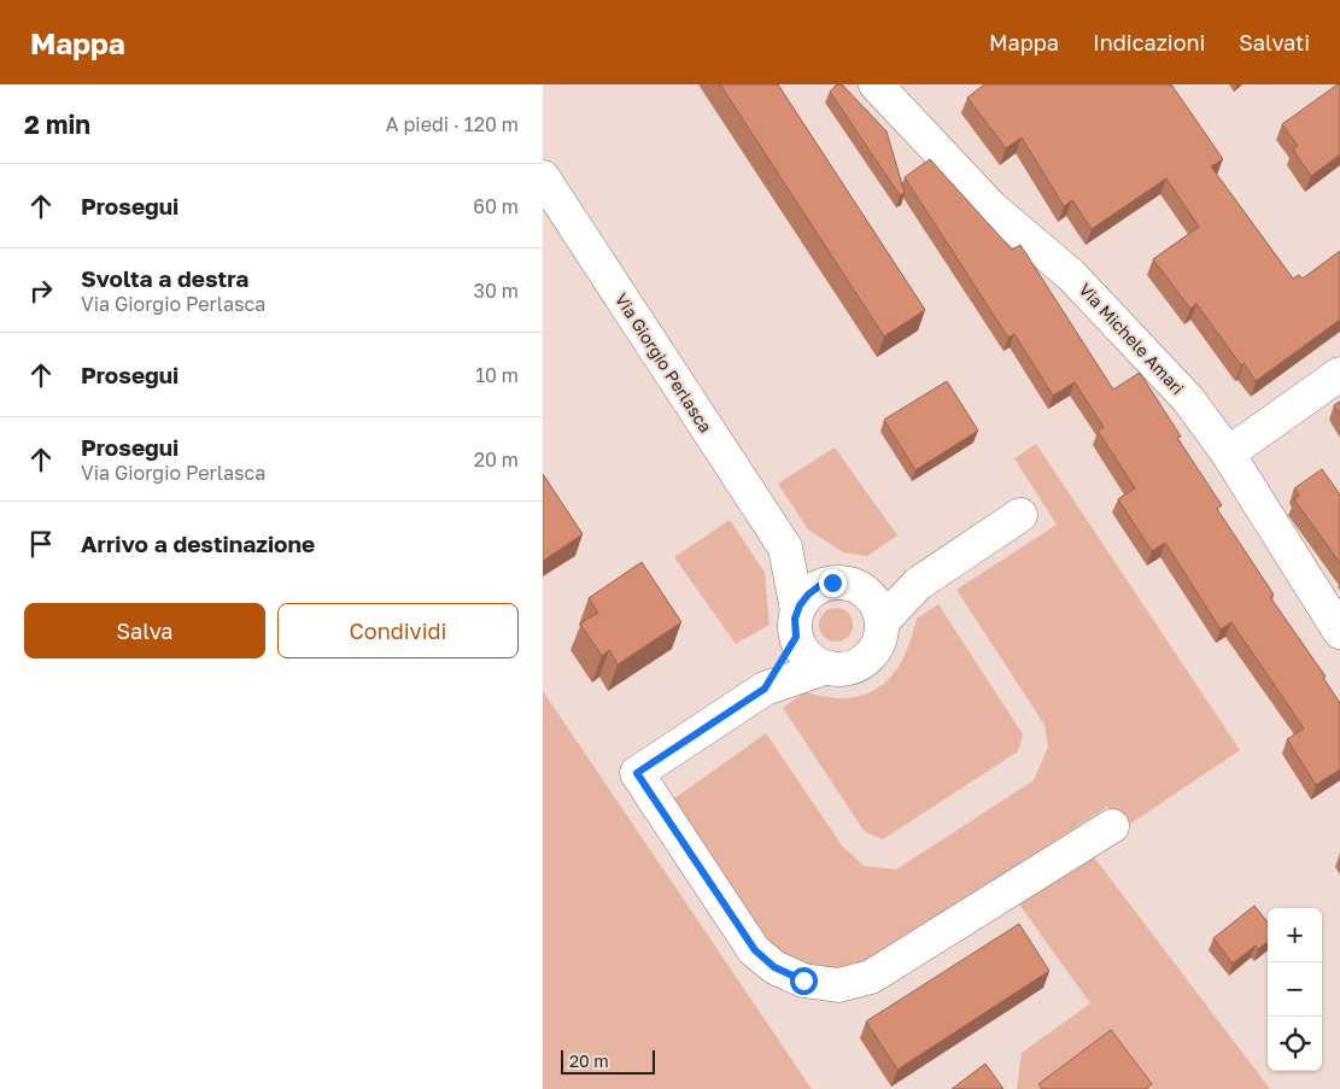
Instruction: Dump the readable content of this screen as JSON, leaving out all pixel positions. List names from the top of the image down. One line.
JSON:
{"streets":{"street":["Via Michele Amari","Via Giorgio Perlasca"]},"scale_bar":"20 m","page":{"header":"Mappa","nav":["Mappa","Indicazioni","Salvati"],"heading":["2 min","A piedi · 120 m"],"list":[["Prosegui","60 m"],["Svolta a destra","Via Giorgio Perlasca","30 m"],["Prosegui","10 m"],["Prosegui","Via Giorgio Perlasca","20 m"],"Arrivo a destinazione"],"buttons":["Salva","Condividi"],"map_buttons":["+","−"],"scale":"20 m"}}
